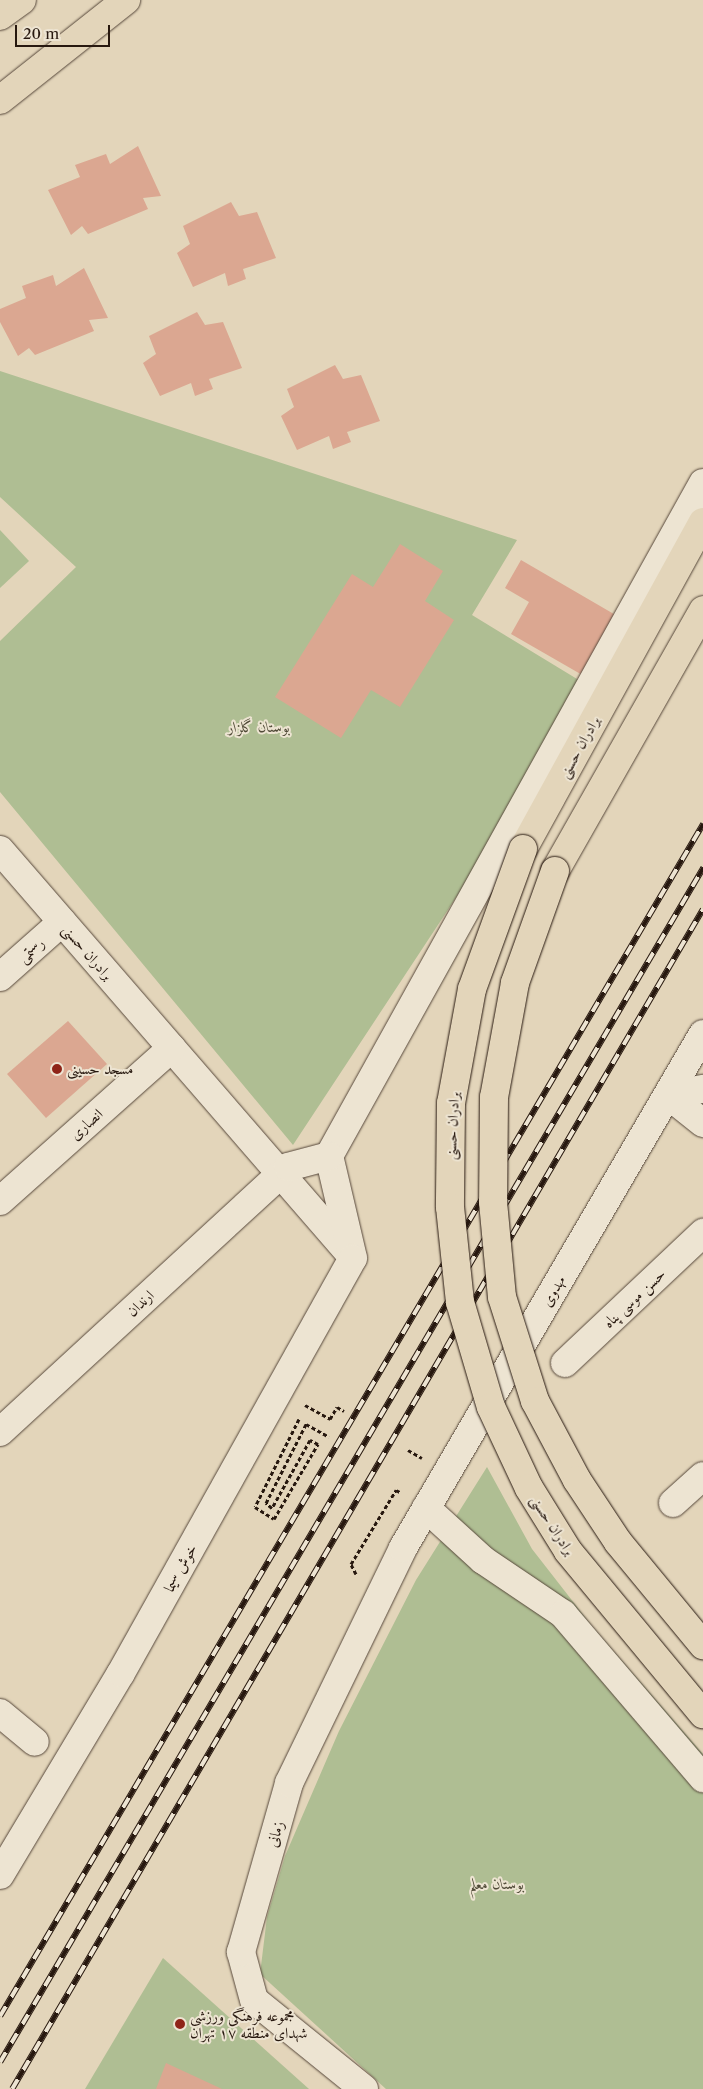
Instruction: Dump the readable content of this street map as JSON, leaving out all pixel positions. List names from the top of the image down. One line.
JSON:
{"streets":{"main road":["برادران حسنی"],"street":["رستمی","انصاری","مهدوی","حسن موسی پناه","ارندان","خوش سیما","زمانی"]},"crossings":[["برادران حسنی","رستمی"],["برادران حسنی","انصاری"],["برادران حسنی","ارندان"],["برادران حسنی","خوش سیما"],["مهدوی","زمانی"]],"parks":["بوستان گلزار","بوستان معلم"],"places":["مسجد حسینی","مجموعه فرهنگی ورزشی شهدای منطقه ۱۷ تهران"],"scale_bar":"20 m"}
